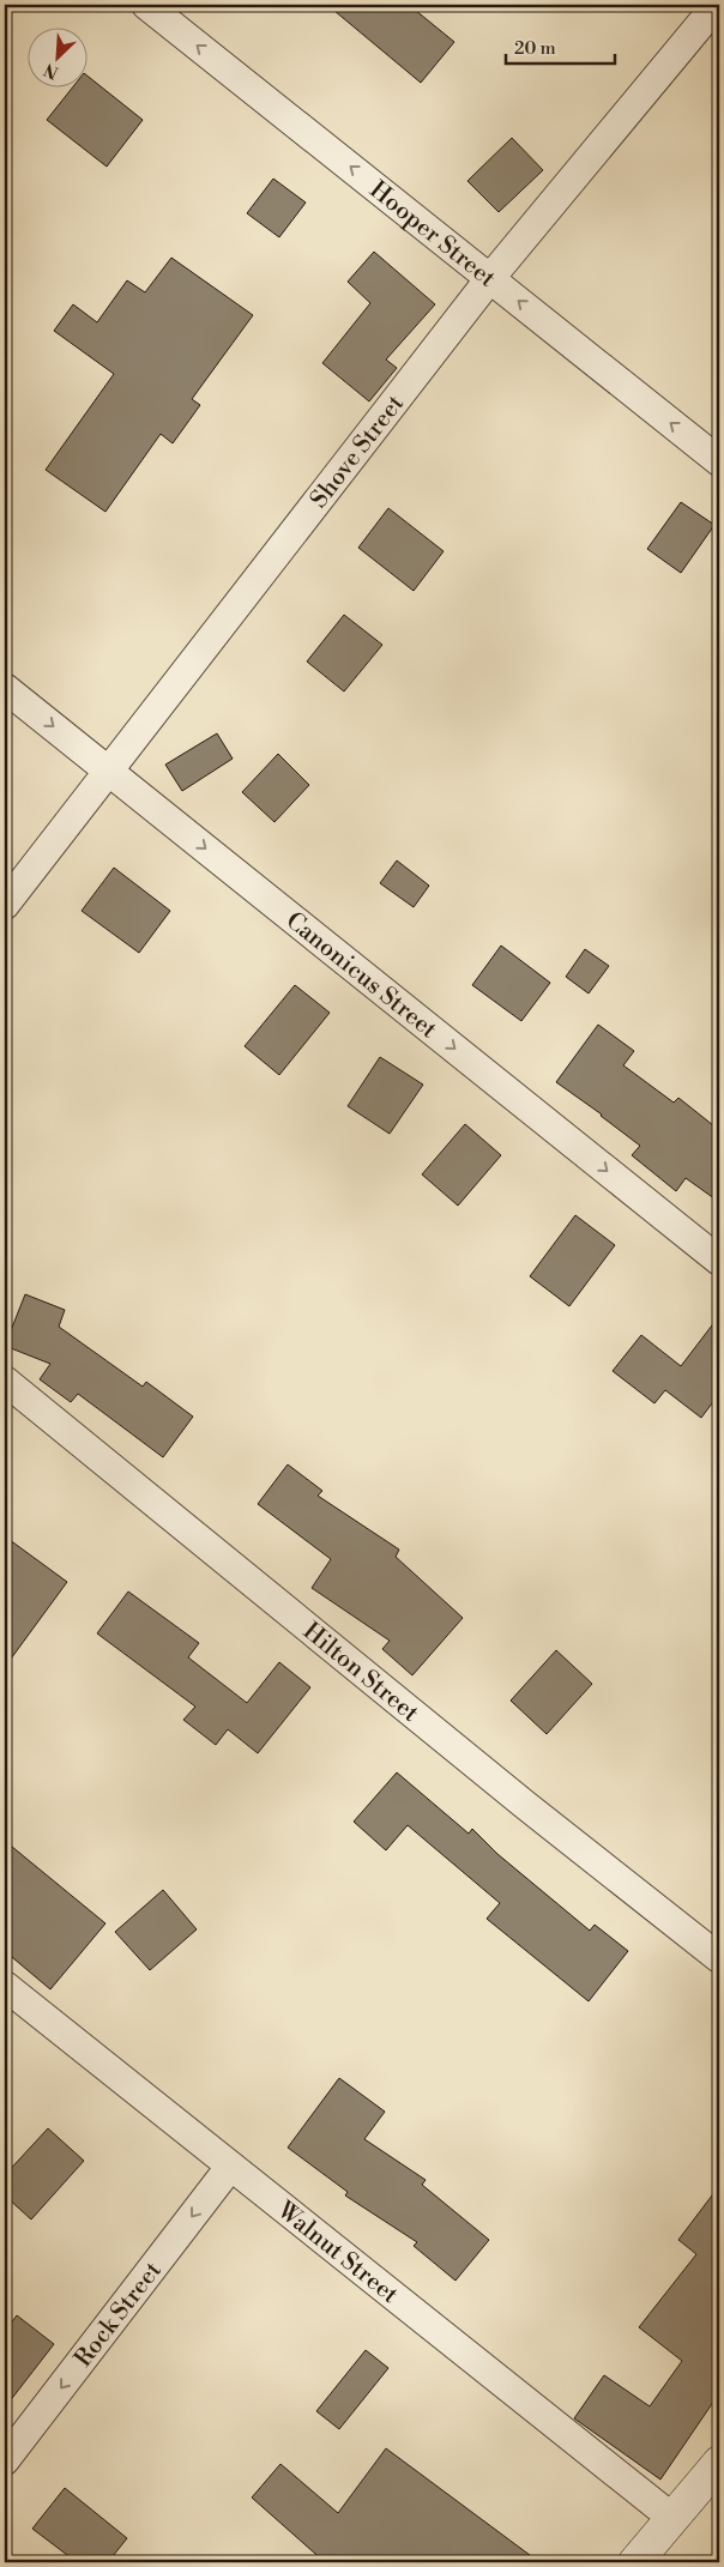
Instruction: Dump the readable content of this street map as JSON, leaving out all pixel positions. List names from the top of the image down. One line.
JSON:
{"streets":{"street":["Hooper Street","Shove Street","Canonicus Street","Hilton Street","Walnut Street","Rock Street"]},"crossings":[["Hooper Street","Shove Street"],["Shove Street","Canonicus Street"],["Walnut Street","Rock Street"]],"one_way":["Hooper Street","Canonicus Street","Rock Street"],"scale_bar":"20 m","north":"bottom left"}
